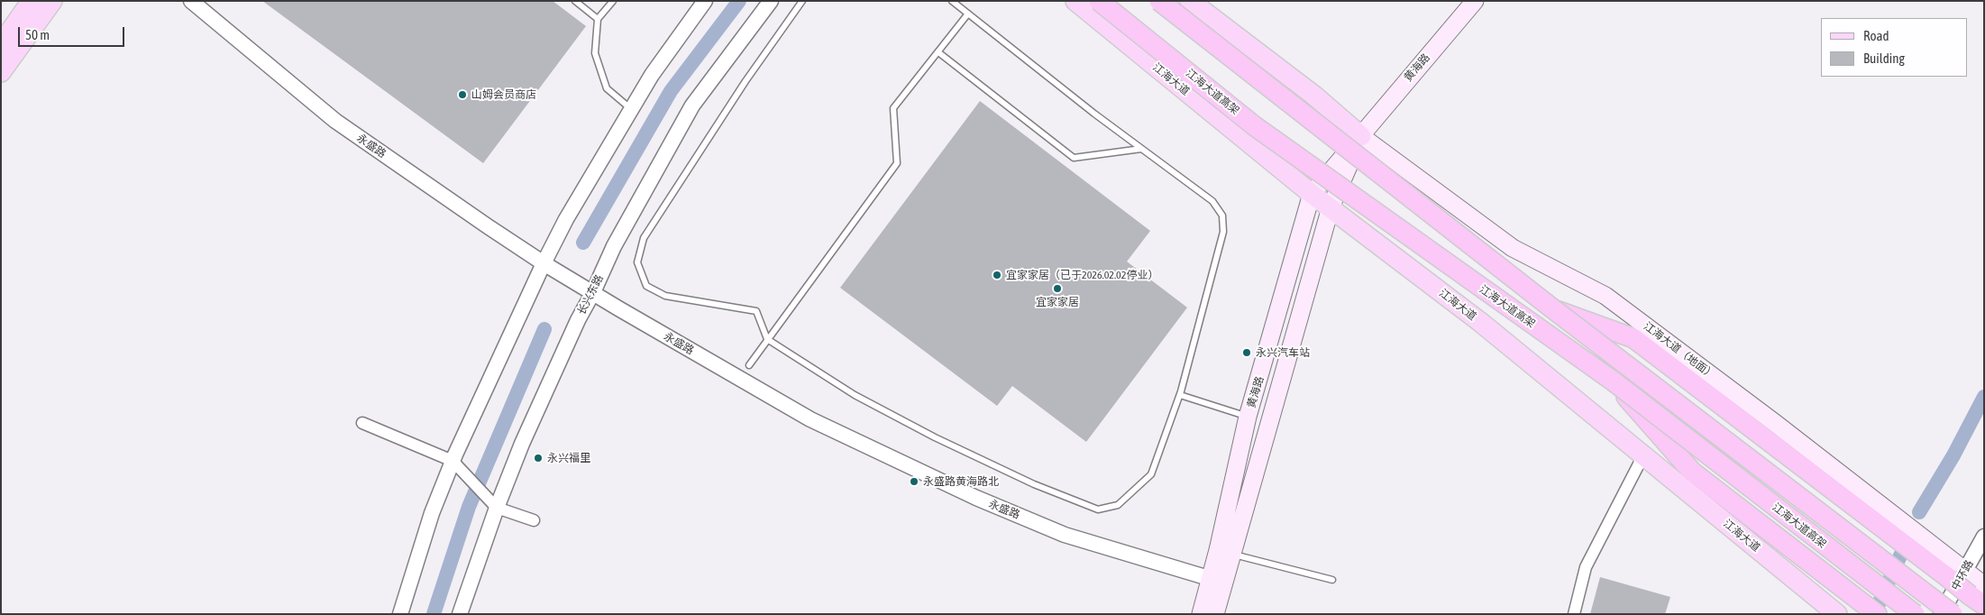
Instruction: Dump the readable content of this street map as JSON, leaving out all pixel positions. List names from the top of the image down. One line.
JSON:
{"streets":{"highway":["江海大道高架"],"main road":["黄海路","江海大道","江海大道（地面）"],"street":["永盛路","长兴东路","中环路"]},"crossings":[["黄海路","江海大道"],["黄海路","永盛路"],["黄海路","江海大道（地面）"],["永盛路","长兴东路"],["江海大道（地面）","中环路"]],"places":["山姆会员商店","宜家家居（已于2026.02.02停业）","宜家家居","永兴汽车站","永兴福里","永盛路黄海路北"],"legend":["Road","Building"],"scale_bar":"50 m"}
